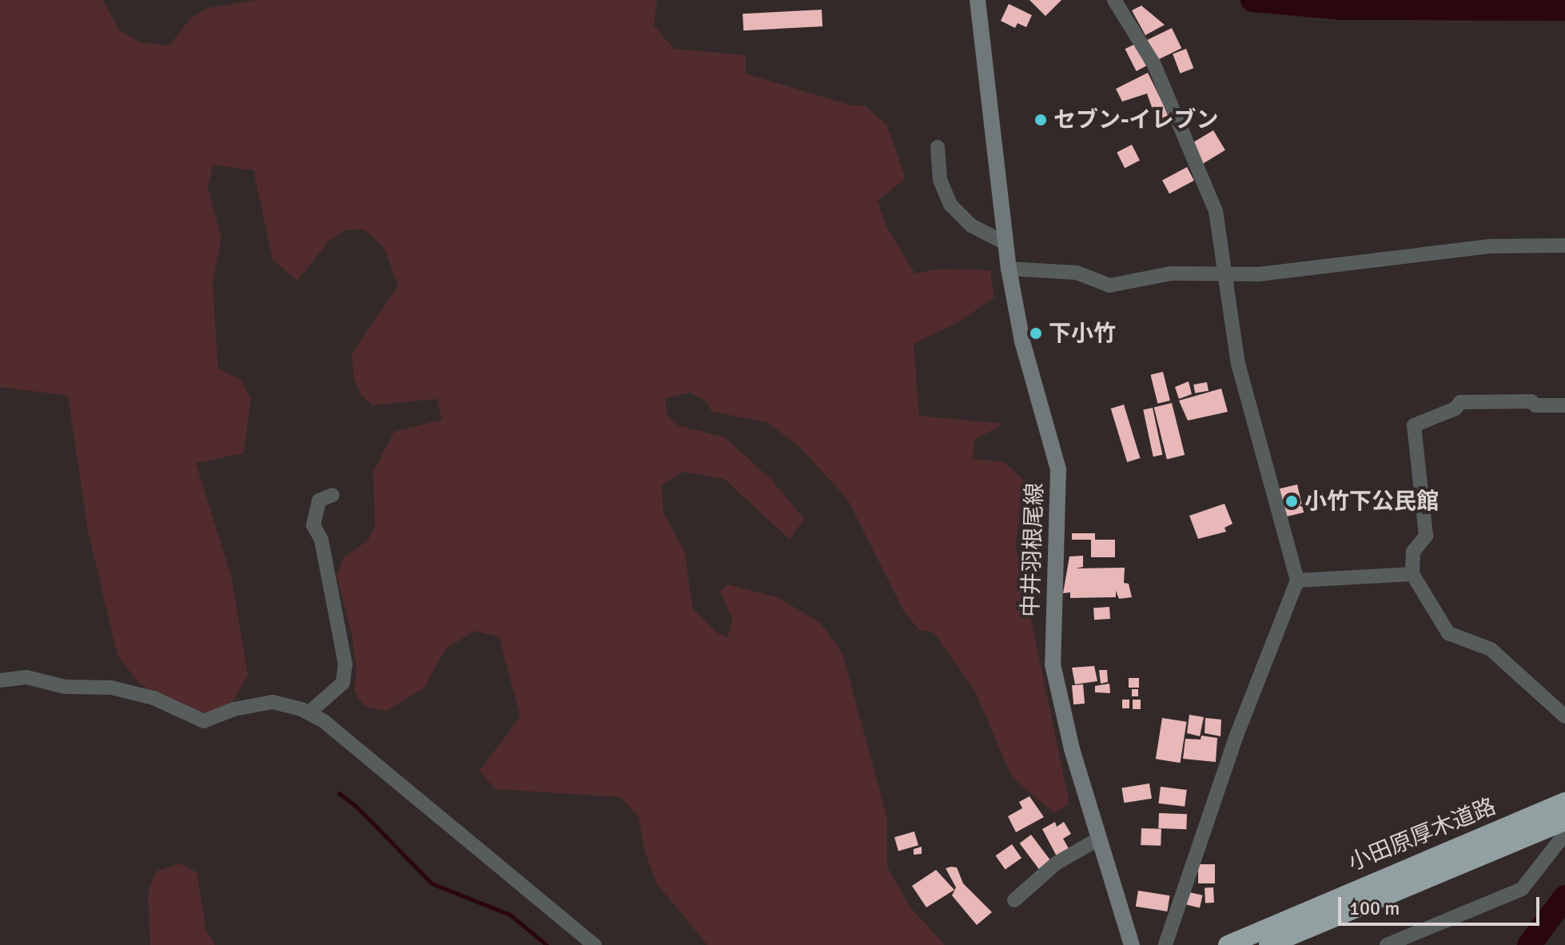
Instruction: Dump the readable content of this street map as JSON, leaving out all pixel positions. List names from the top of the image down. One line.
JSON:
{"streets":{"highway":["小田原厚木道路"],"main road":["中井羽根尾線"]},"places":["セブン-イレブン","下小竹","小竹下公民館"],"scale_bar":"100 m"}
